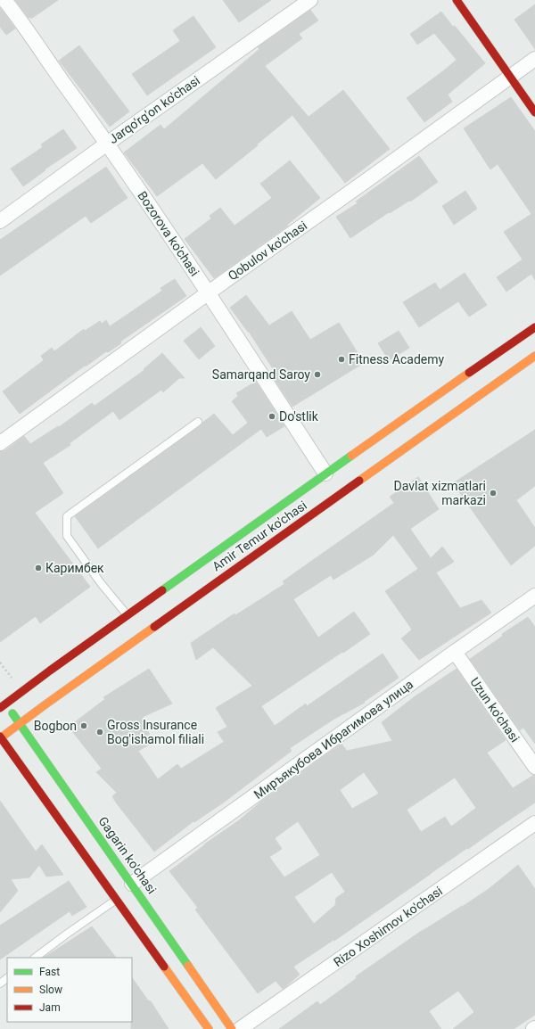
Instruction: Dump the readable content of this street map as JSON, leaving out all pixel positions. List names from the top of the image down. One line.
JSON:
{"streets":{"main road":["Amir Temur ko'chasi","Gagarin ko'chasi"],"street":["Jarqo'rg'on ko'chasi","Bozorova ko'chasi","Qobulov ko'chasi","Uzun ko'chasi","Миръякубова Ибрагимова улица","Rizo Xoshimov ko'chasi"]},"crossings":[["Jarqo'rg'on ko'chasi","Bozorova ko'chasi"],["Bozorova ko'chasi","Qobulov ko'chasi"],["Bozorova ko'chasi","Amir Temur ko'chasi"],["Amir Temur ko'chasi","Gagarin ko'chasi"],["Uzun ko'chasi","Миръякубова Ибрагимова улица"],["Миръякубова Ибрагимова улица","Gagarin ko'chasi"]],"places":["Fitness Academy","Samarqand Saroy","Do'stlik","Davlat xizmatlari markazi","Каримбек","Bogbon","Gross Insurance Bog'ishamol filiali"],"legend":["Fast","Slow","Jam"]}
